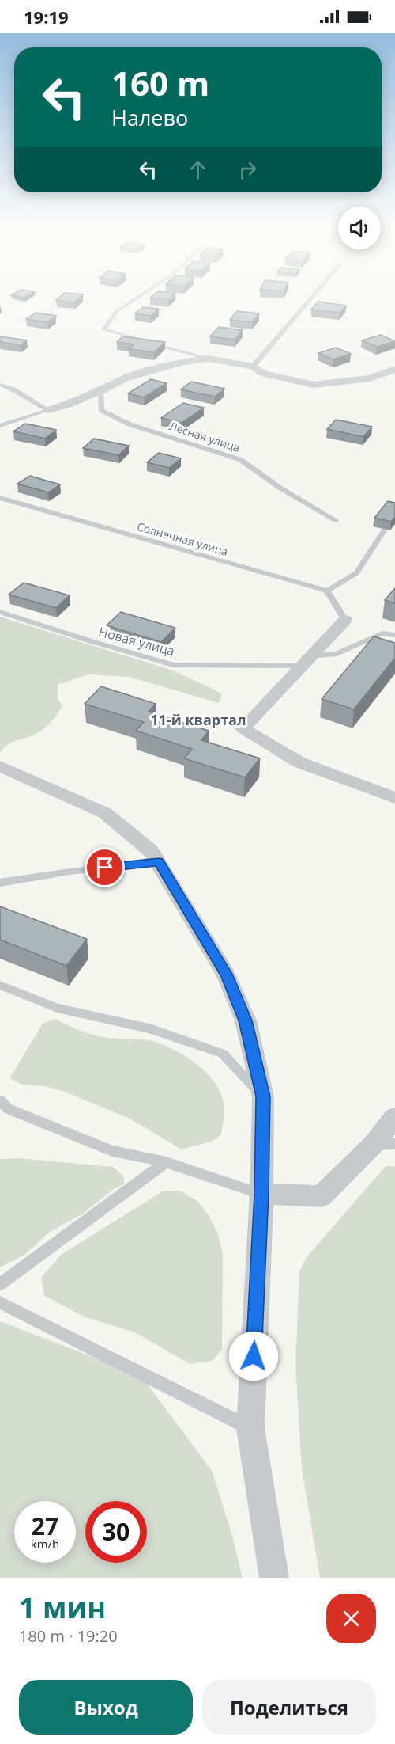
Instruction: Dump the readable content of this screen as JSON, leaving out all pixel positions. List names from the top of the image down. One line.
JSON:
{"streets":{"lane":["Лесная улица","Солнечная улица","Новая улица"]},"districts":["11-й квартал"],"page":{"status":"19:19","turn":["160 m","Налево"],"speed":"27 km/h","limit":"30","heading":["1 мин","180 m · 19:20"],"buttons":["Выход","Поделиться"]}}
